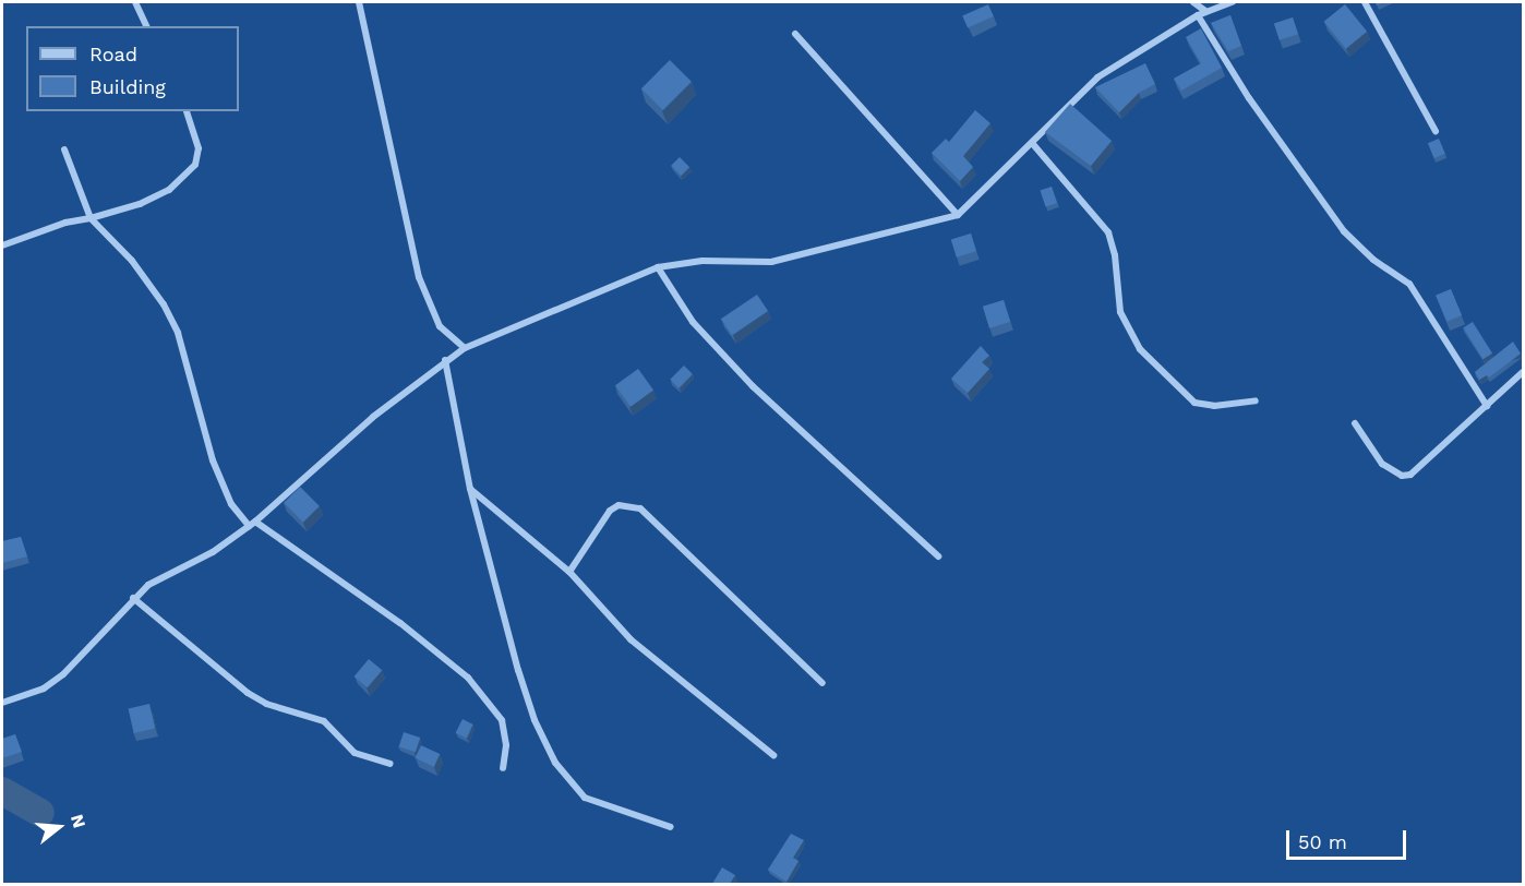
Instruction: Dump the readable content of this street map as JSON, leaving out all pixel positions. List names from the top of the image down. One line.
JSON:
{"legend":["Road","Building"],"scale_bar":"50 m","north":"right"}
